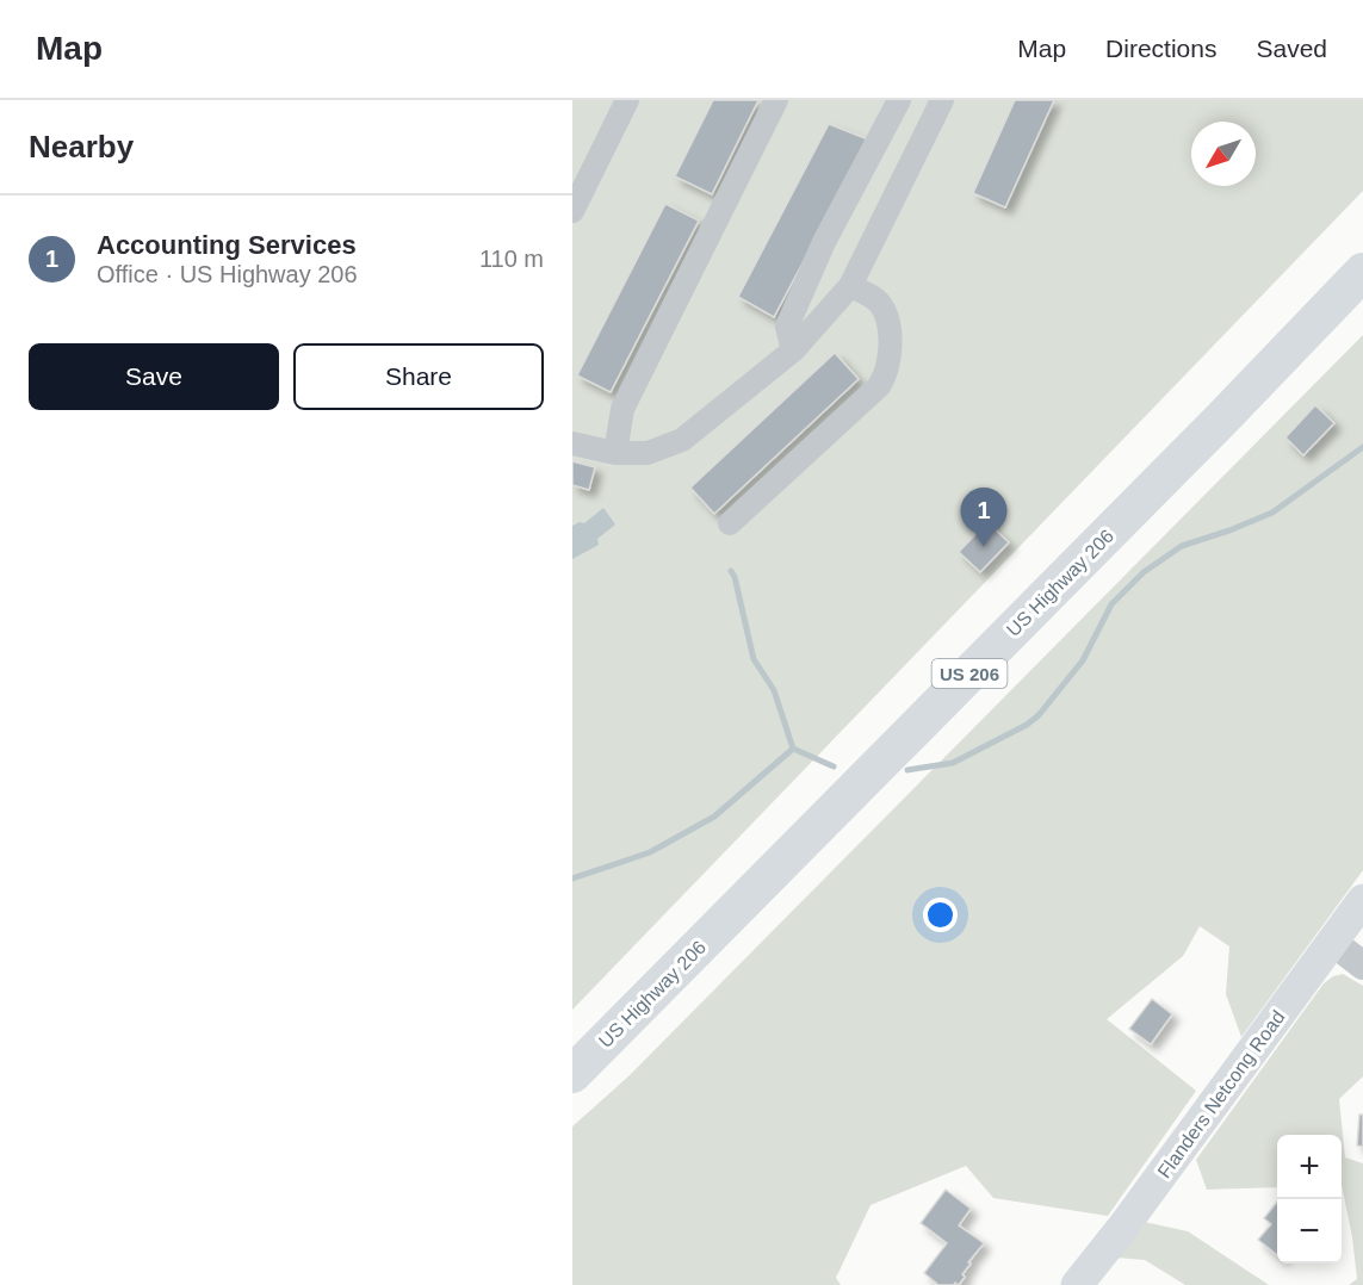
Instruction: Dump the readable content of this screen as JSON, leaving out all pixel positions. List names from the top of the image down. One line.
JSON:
{"streets":{"highway":["US Highway 206","US 206"],"main road":["Flanders Netcong Road"]},"north":"bottom left","page":{"header":"Map","nav":["Map","Directions","Saved"],"heading":"Nearby","list":[{"mark":"1","name":"Accounting Services","note":"Office · US Highway 206","value":"110 m"}],"buttons":["Save","Share"],"pins":"1","map_buttons":["+","−"]}}
